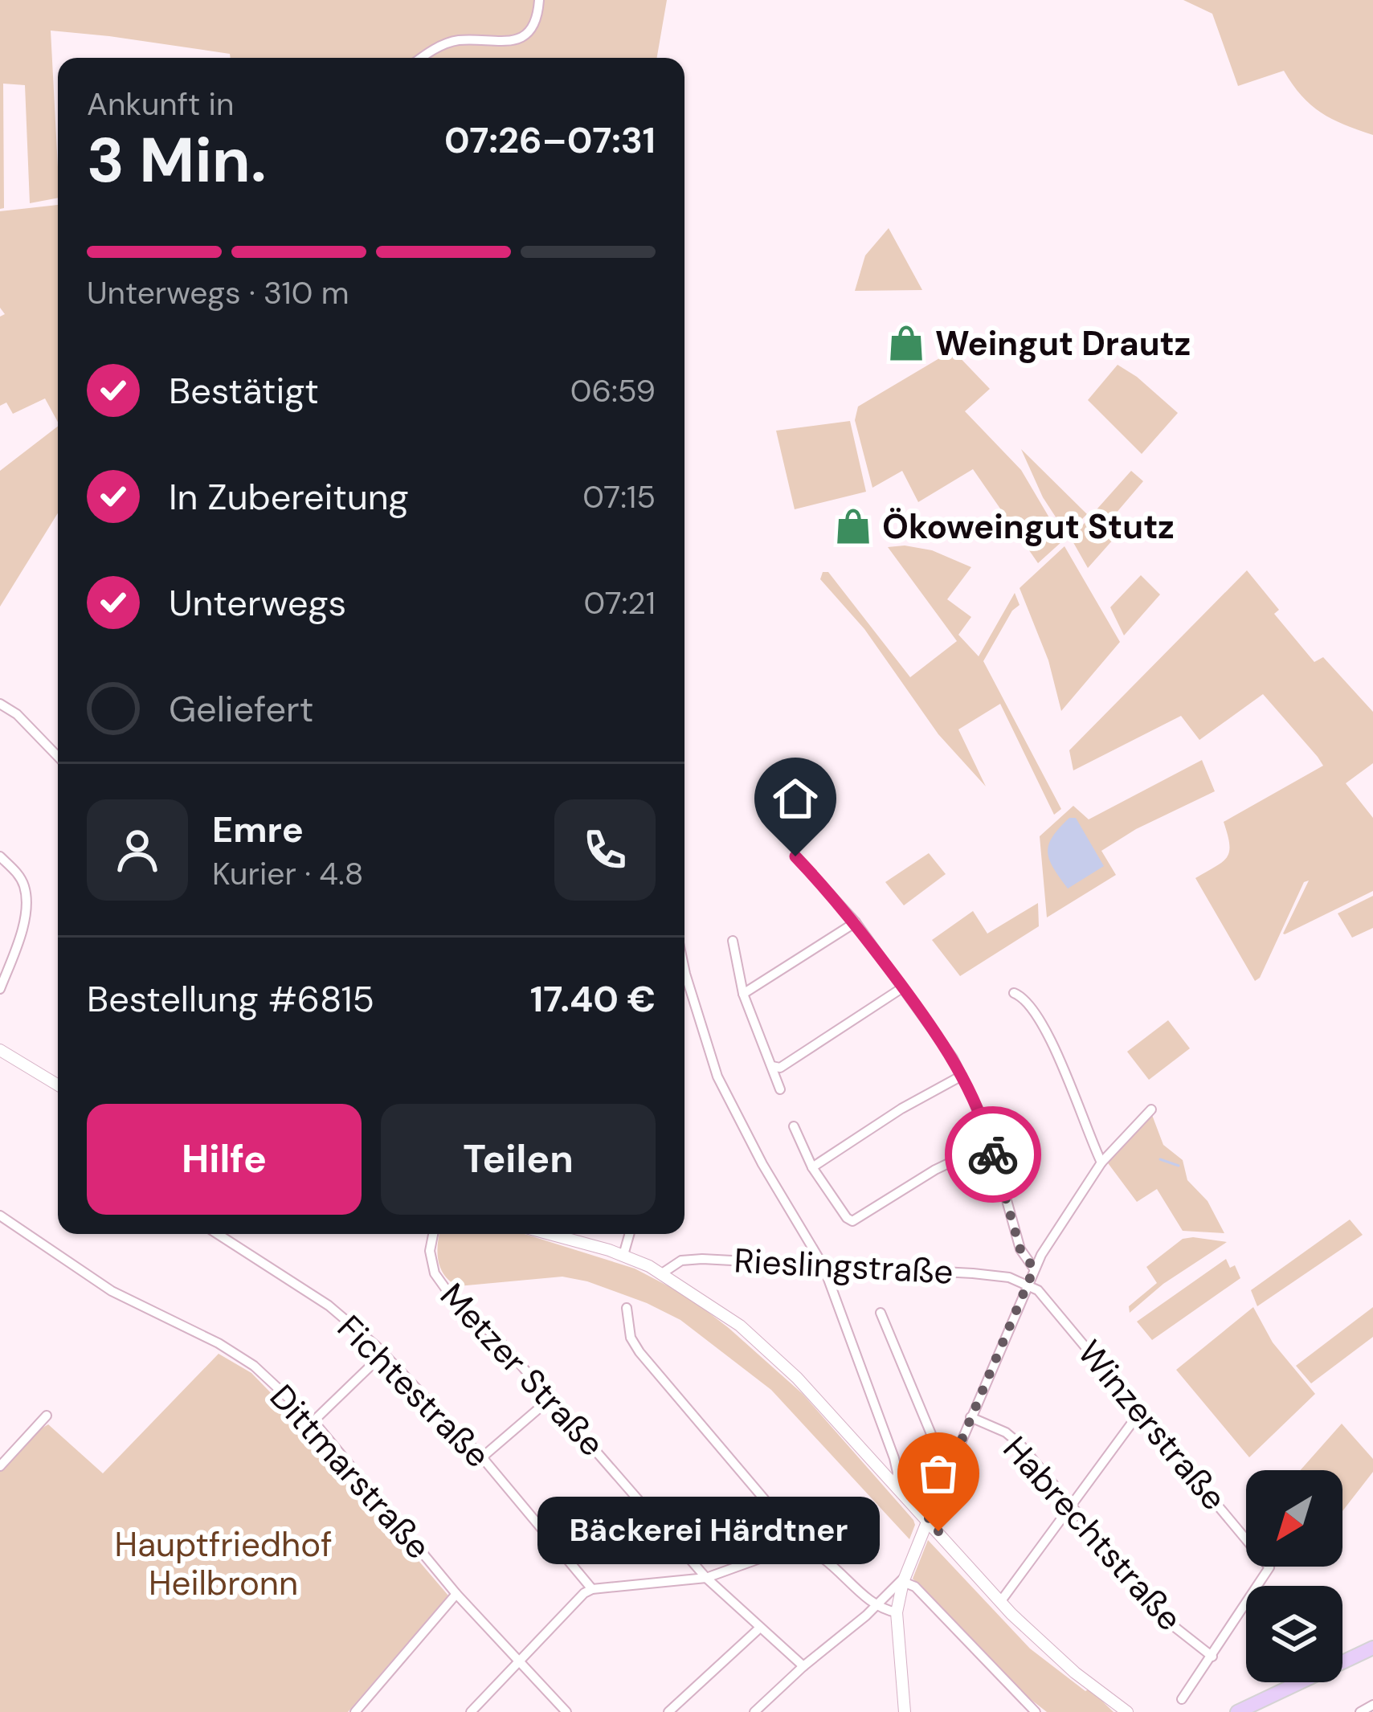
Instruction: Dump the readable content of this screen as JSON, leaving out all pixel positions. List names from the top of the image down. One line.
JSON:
{"streets":{"street":["Rieslingstraße","Metzer Straße","Fichtestraße","Winzerstraße","Dittmarstraße","Habrechtstraße"]},"crossings":[["Rieslingstraße","Winzerstraße"],["Winzerstraße","Habrechtstraße"]],"parks":["Hauptfriedhof Heilbronn"],"places":{"shop":["Weingut Drautz","Ökoweingut Stutz"],"other":["Bäckerei Härdtner"]},"north":"bottom left","page":{"heading":["3 Min.","Ankunft in","07:26–07:31"],"panel":["Emre","Kurier · 4.8","Bestellung #6815","17.40 €"],"bar":"Unterwegs · 310 m","list":[["Bestätigt","06:59"],["In Zubereitung","07:15"],["Unterwegs","07:21"],"Geliefert"],"buttons":["Hilfe","Teilen"],"bubble":"Bäckerei Härdtner"}}
